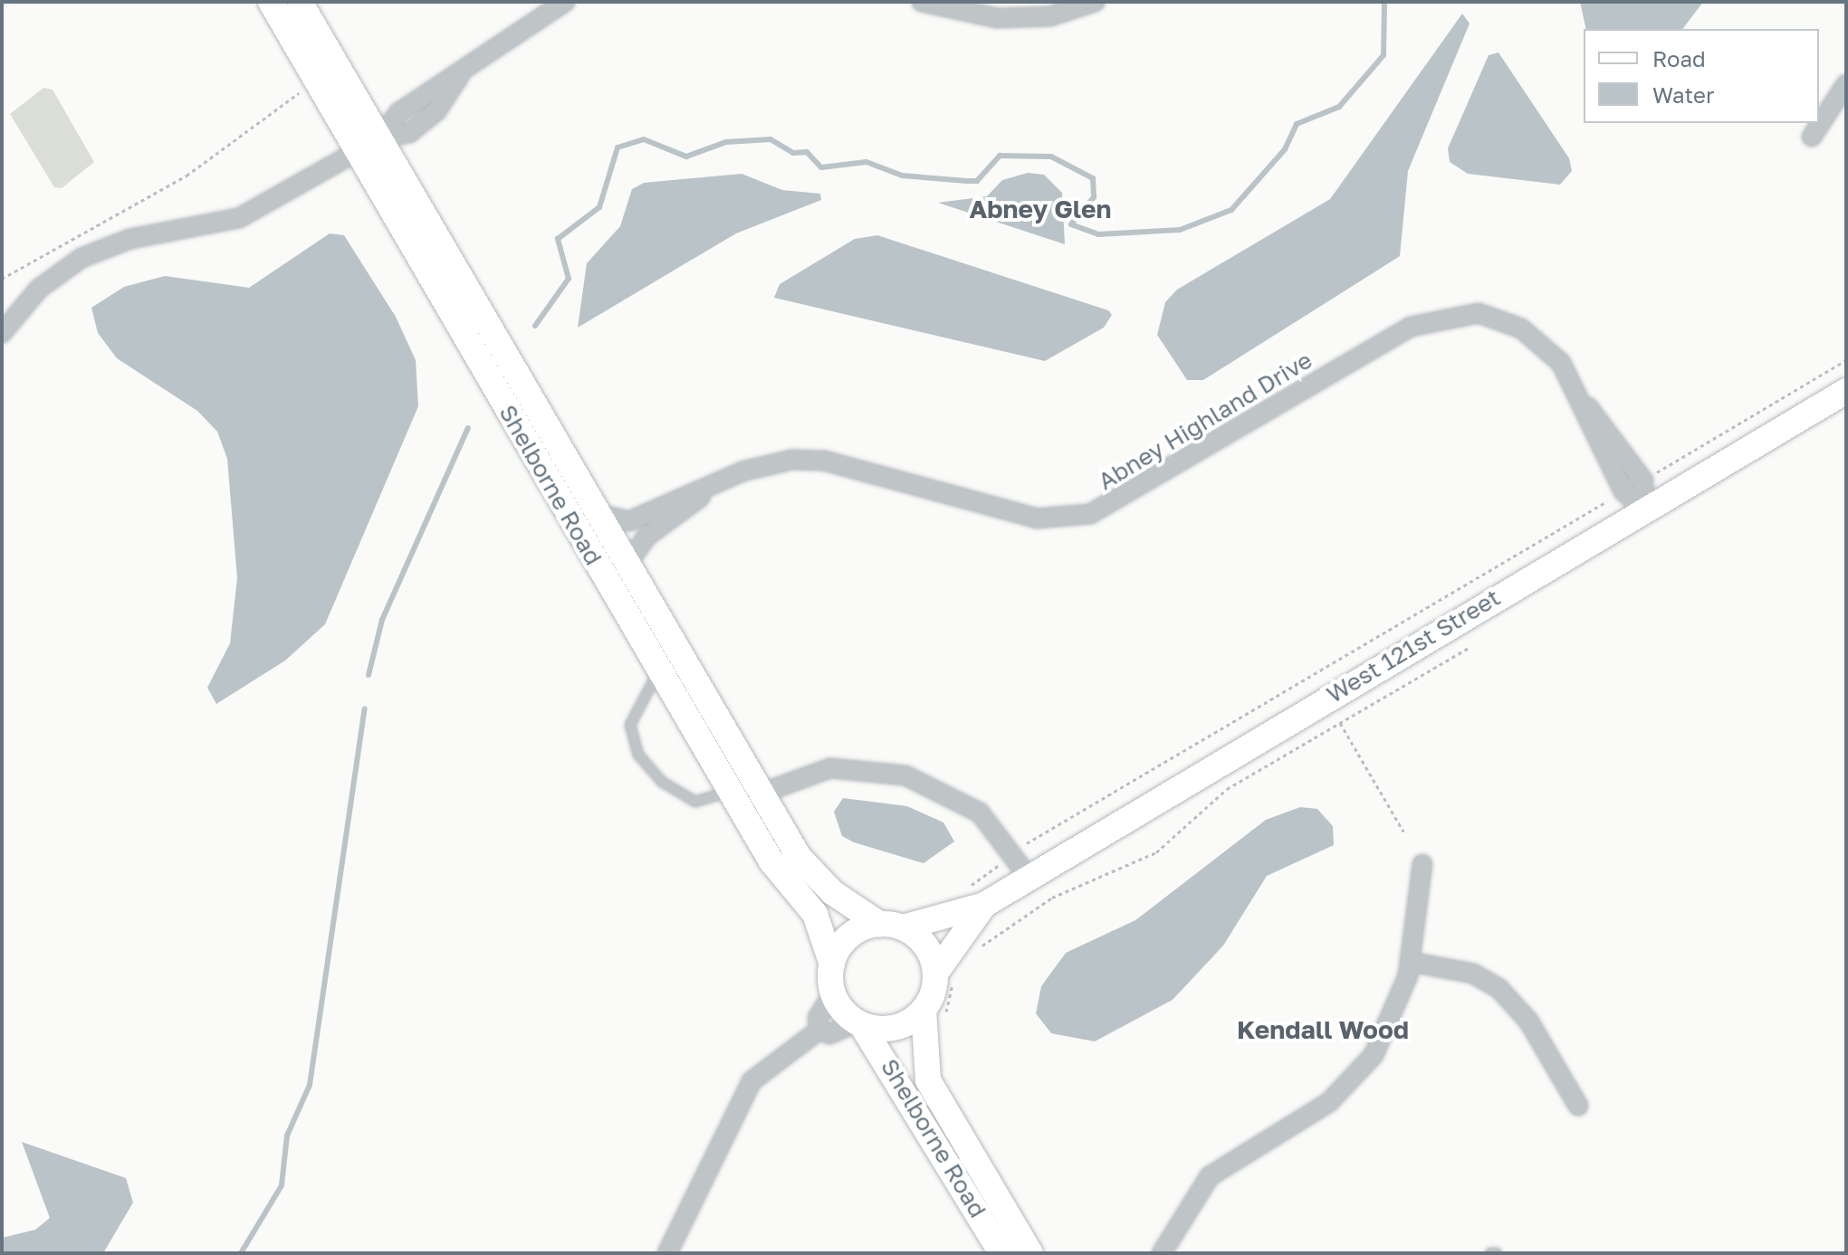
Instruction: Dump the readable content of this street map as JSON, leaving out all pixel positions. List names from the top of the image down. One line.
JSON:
{"streets":{"street":["Abney Highland Drive","Shelborne Road","West 121st Street"]},"crossings":[["Abney Highland Drive","Shelborne Road"],["Abney Highland Drive","West 121st Street"],["Shelborne Road","West 121st Street"]],"districts":["Abney Glen","Kendall Wood"],"legend":["Road","Water"]}
